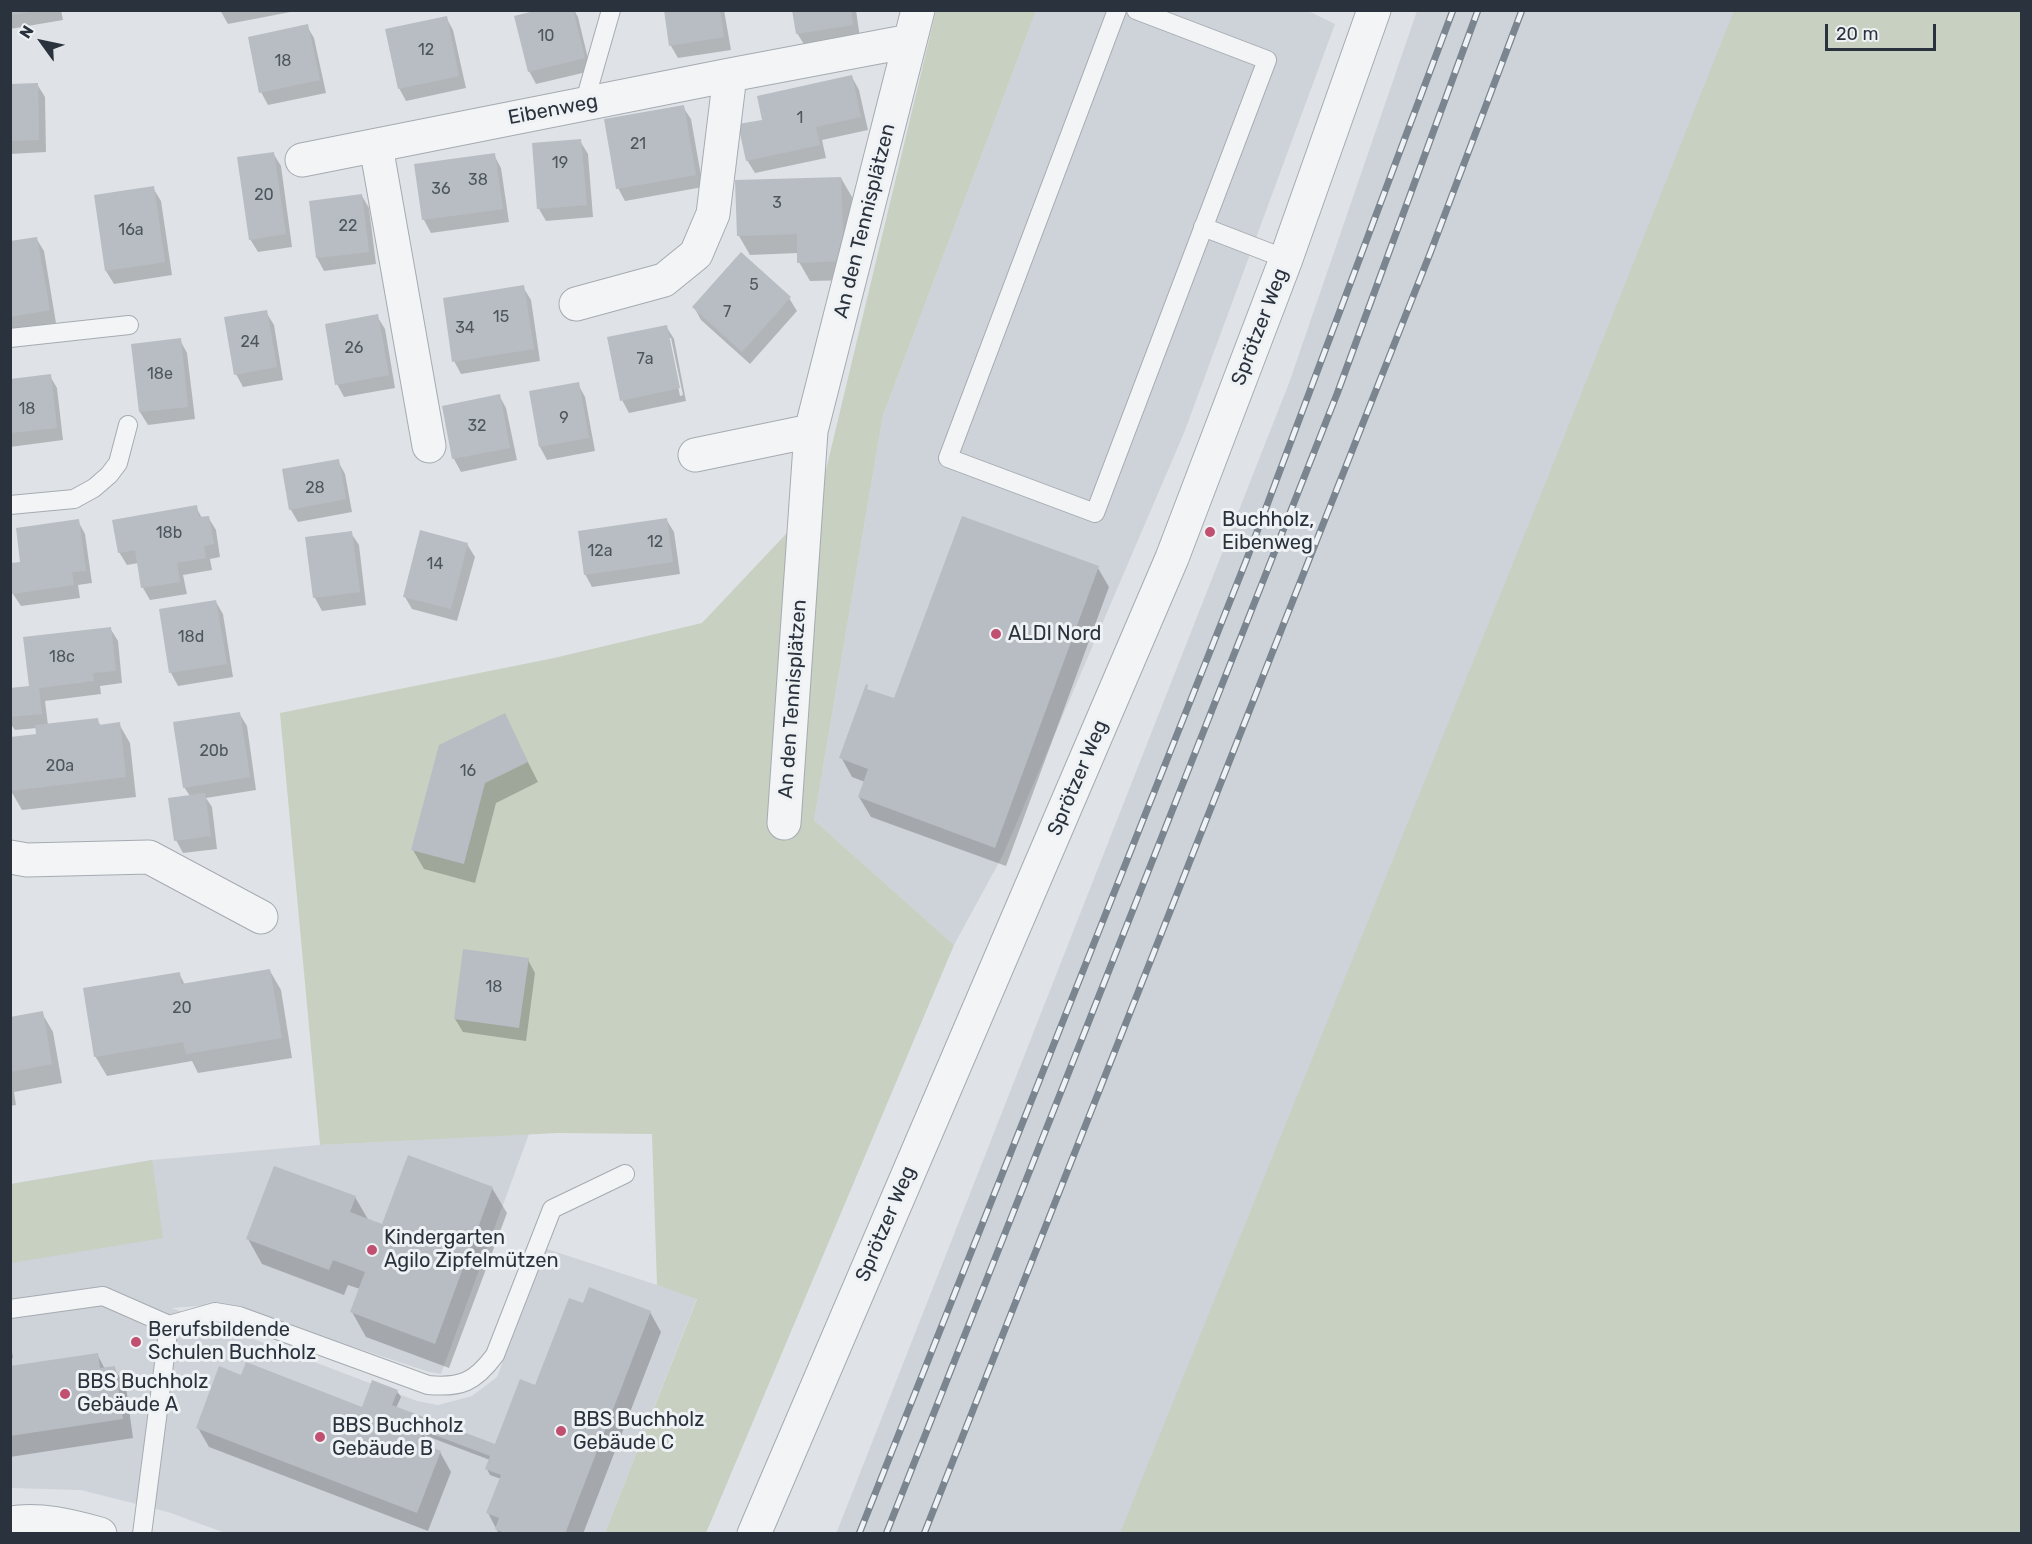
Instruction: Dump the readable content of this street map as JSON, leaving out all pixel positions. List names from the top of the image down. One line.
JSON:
{"streets":{"street":["Eibenweg","An den Tennisplätzen","Sprötzer Weg"]},"crossings":[["Eibenweg","An den Tennisplätzen"]],"places":["Buchholz, Eibenweg","ALDI Nord","Kindergarten Agilo Zipfelmützen","Berufsbildende Schulen Buchholz","BBS Buchholz Gebäude A","BBS Buchholz Gebäude C","BBS Buchholz Gebäude B"],"house_numbers":["10","12","18","1","21","19","38","36","20","3","22","16a","5","7","15","34","24","26","7a","18e","18","9","32","28","18b","12","12a","14","18d","18c","20b","20a","16","18","20"],"scale_bar":"20 m","north":"top left"}
